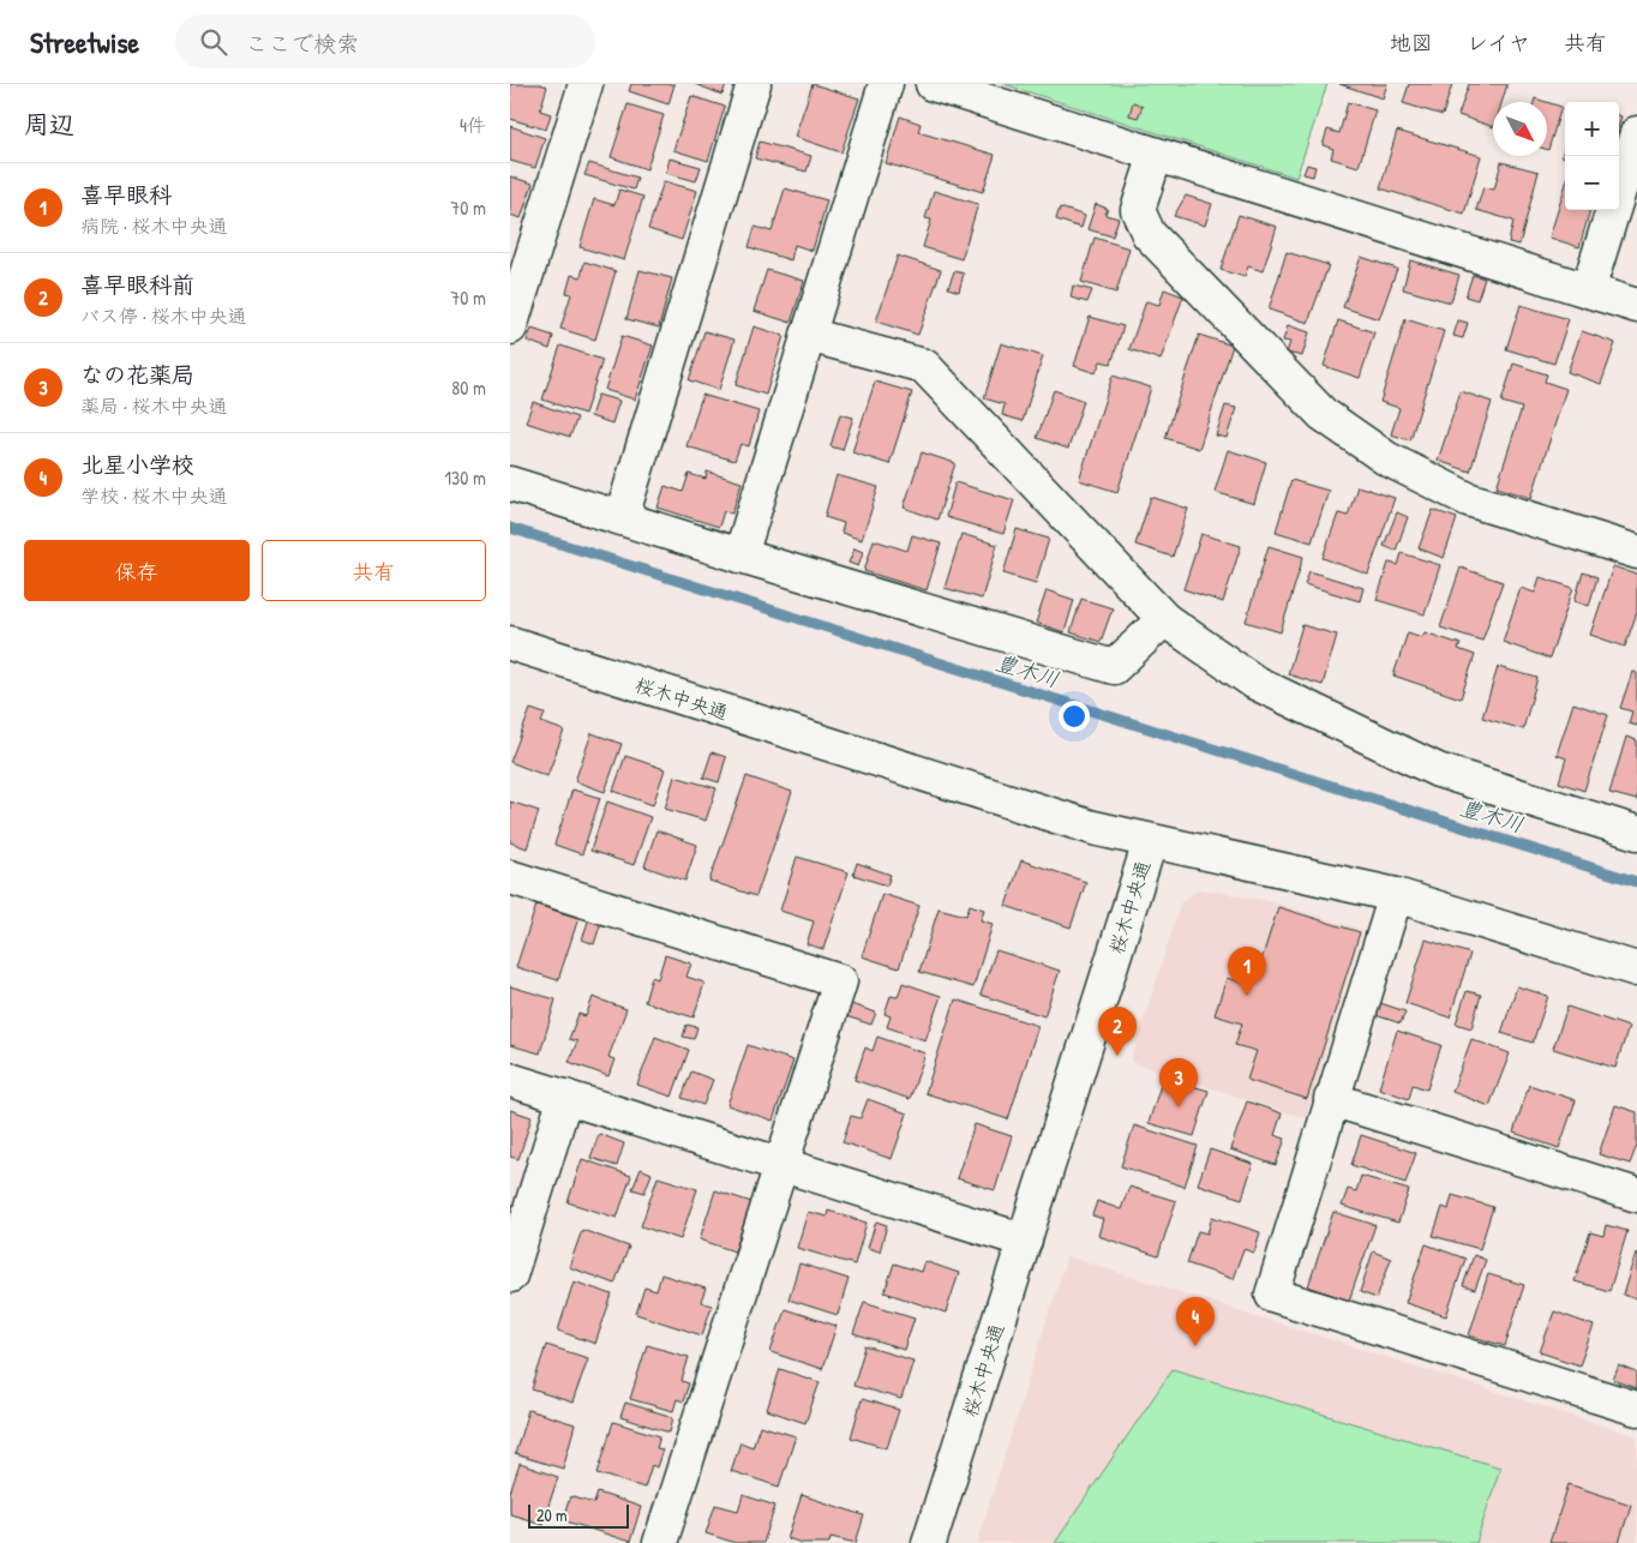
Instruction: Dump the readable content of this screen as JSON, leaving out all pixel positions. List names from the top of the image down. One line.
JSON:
{"streets":{"street":["桜木中央通"]},"water":["豊木川"],"scale_bar":"20 m","north":"bottom right","page":{"header":"Streetwise","search":"ここで検索","nav":["地図","レイヤ","共有"],"heading":["周辺","4件"],"map_buttons":["+","−"],"list":[{"mark":"1","name":"喜早眼科","note":"病院 · 桜木中央通","value":"70 m"},{"mark":"2","name":"喜早眼科前","note":"バス停 · 桜木中央通","value":"70 m"},{"mark":"3","name":"なの花薬局","note":"薬局 · 桜木中央通","value":"80 m"},{"mark":"4","name":"北星小学校","note":"学校 · 桜木中央通","value":"130 m"}],"buttons":["保存","共有"],"pins":["1","2","3","4"],"scale":"20 m"}}
